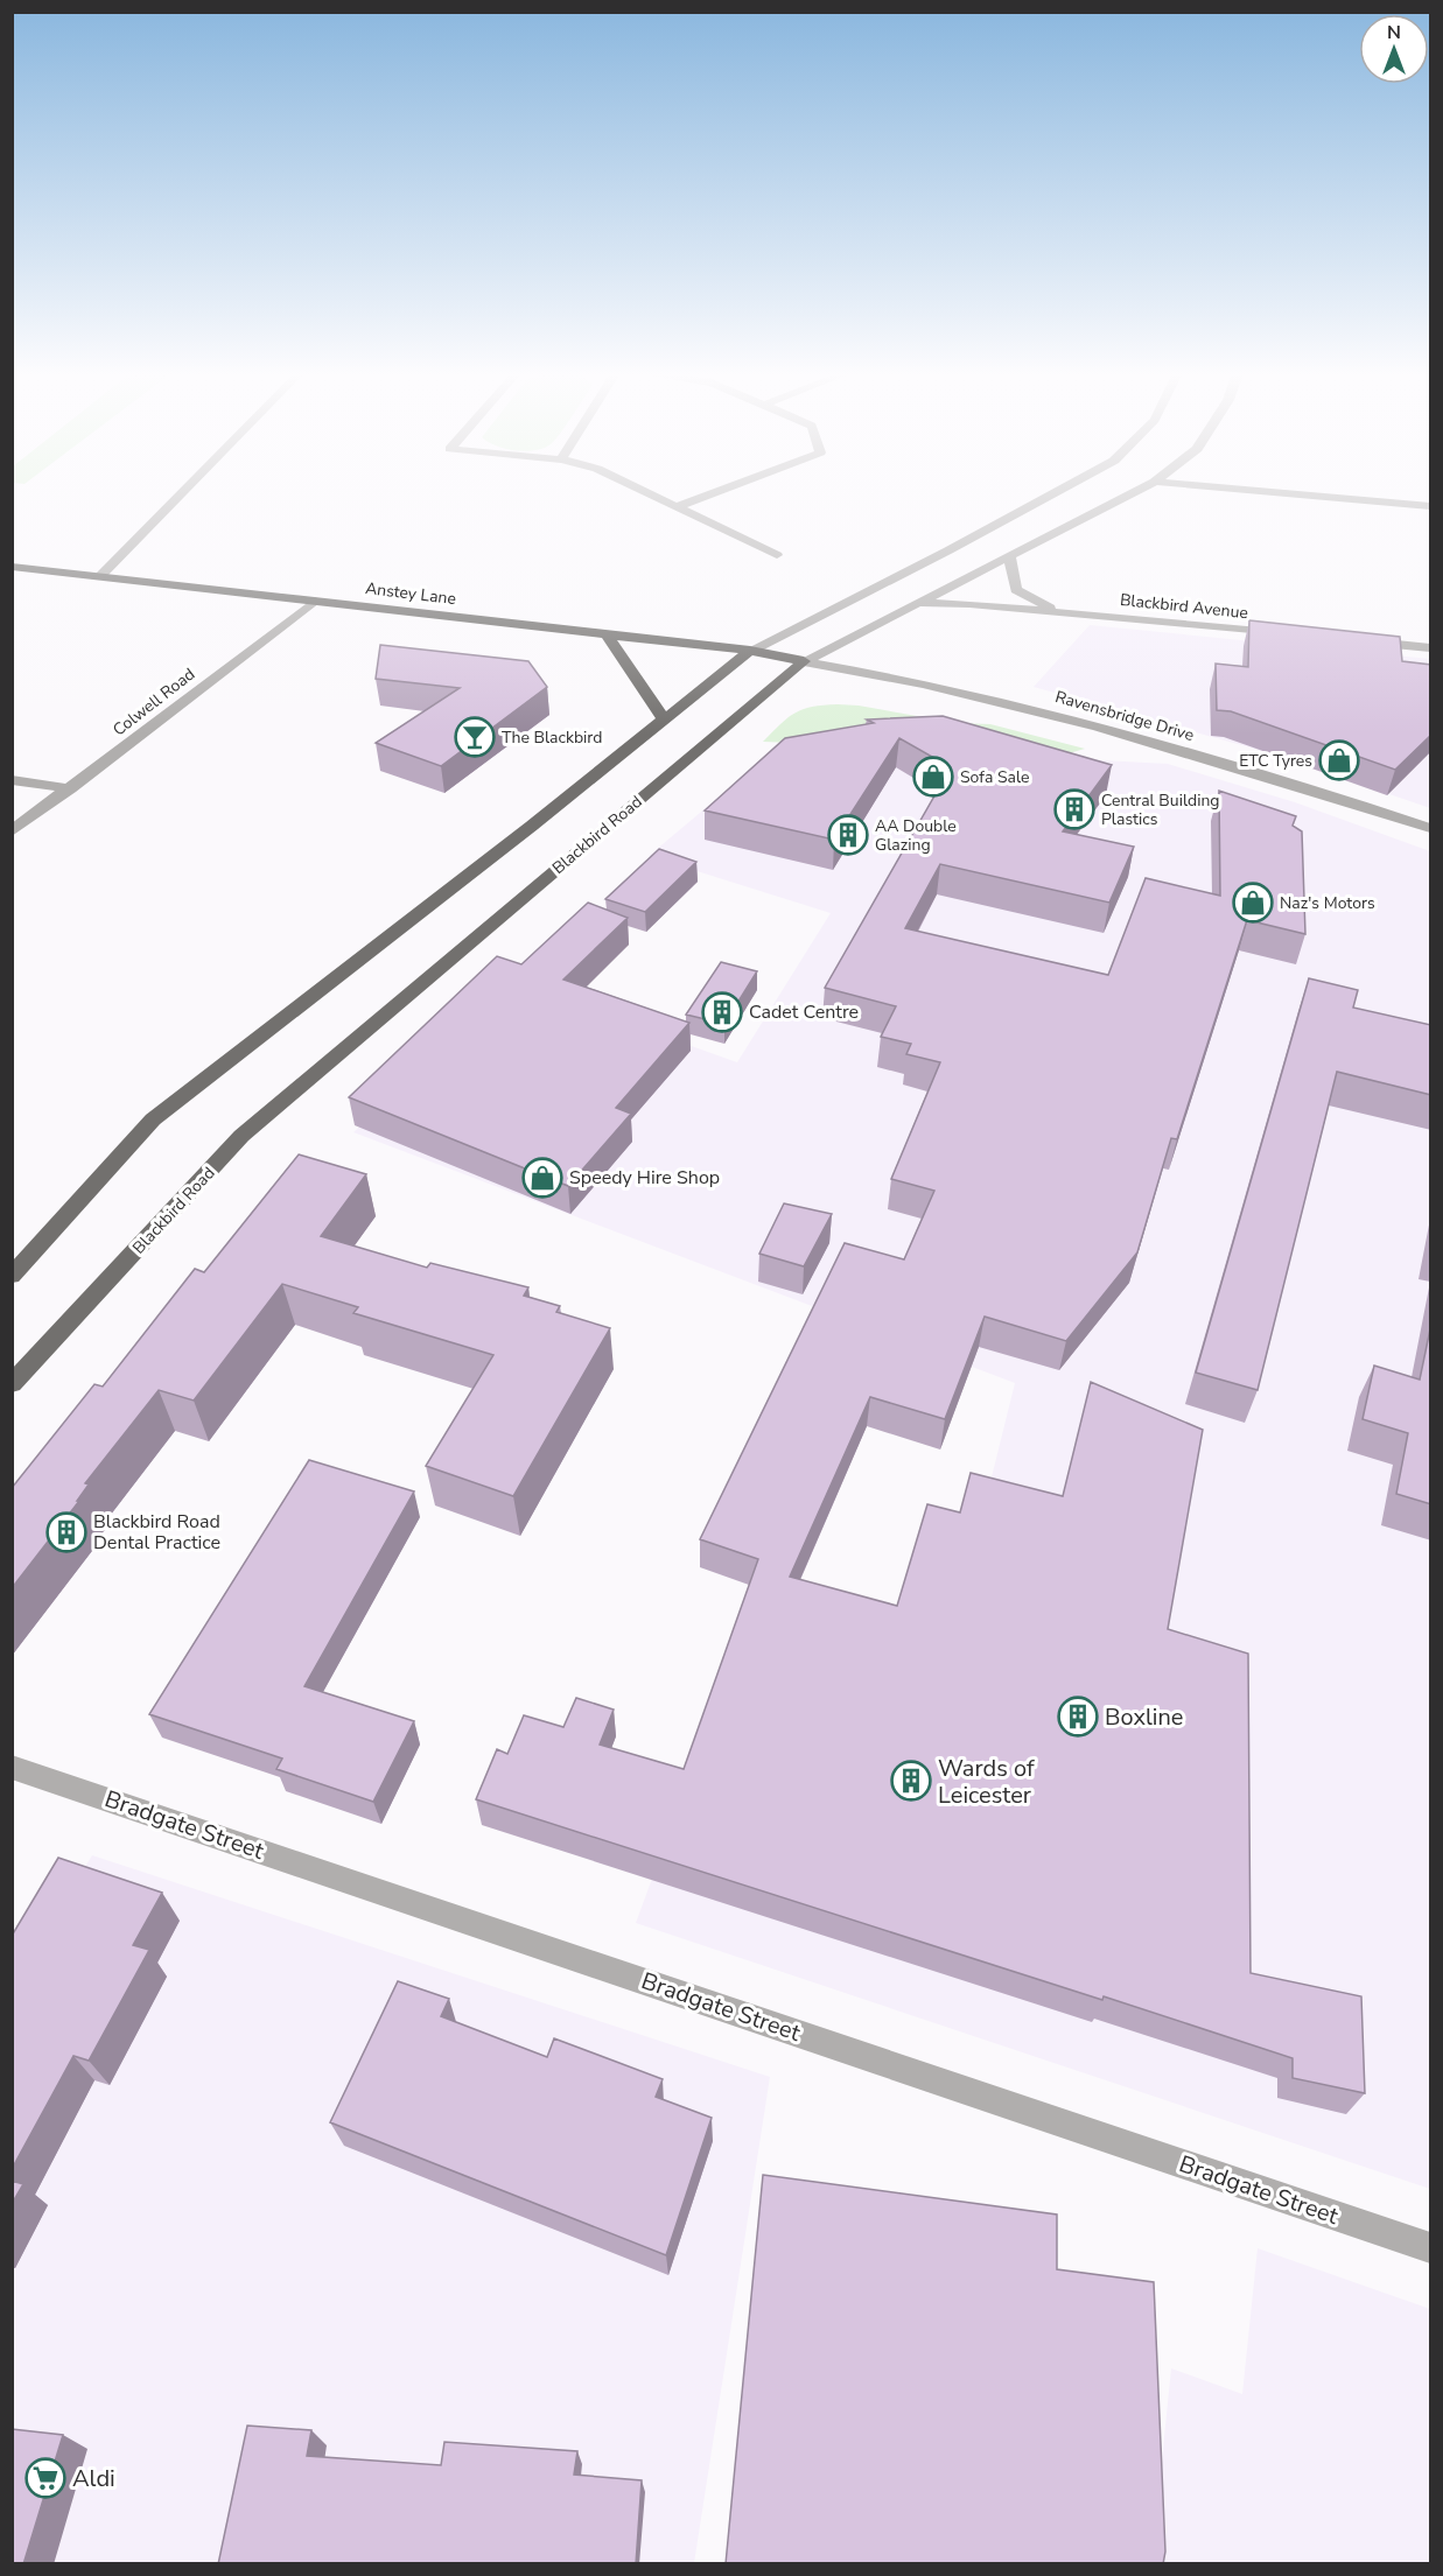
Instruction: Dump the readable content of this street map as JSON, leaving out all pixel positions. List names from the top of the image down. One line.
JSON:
{"streets":{"main road":["Anstey Lane","Blackbird Road"],"street":["Blackbird Avenue","Colwell Road","Ravensbridge Drive","Bradgate Street"]},"crossings":[["Anstey Lane","Colwell Road"],["Anstey Lane","Ravensbridge Drive"],["Anstey Lane","Blackbird Road"],["Blackbird Avenue","Blackbird Road"],["Ravensbridge Drive","Blackbird Road"]],"places":{"bar":["The Blackbird"],"shop":["ETC Tyres","Sofa Sale","Naz's Motors","Speedy Hire Shop"],"building":["Central Building Plastics","AA Double Glazing","Cadet Centre","Blackbird Road Dental Practice","Boxline","Wards of Leicester"],"supermarket":["Aldi"]},"north":"top"}
